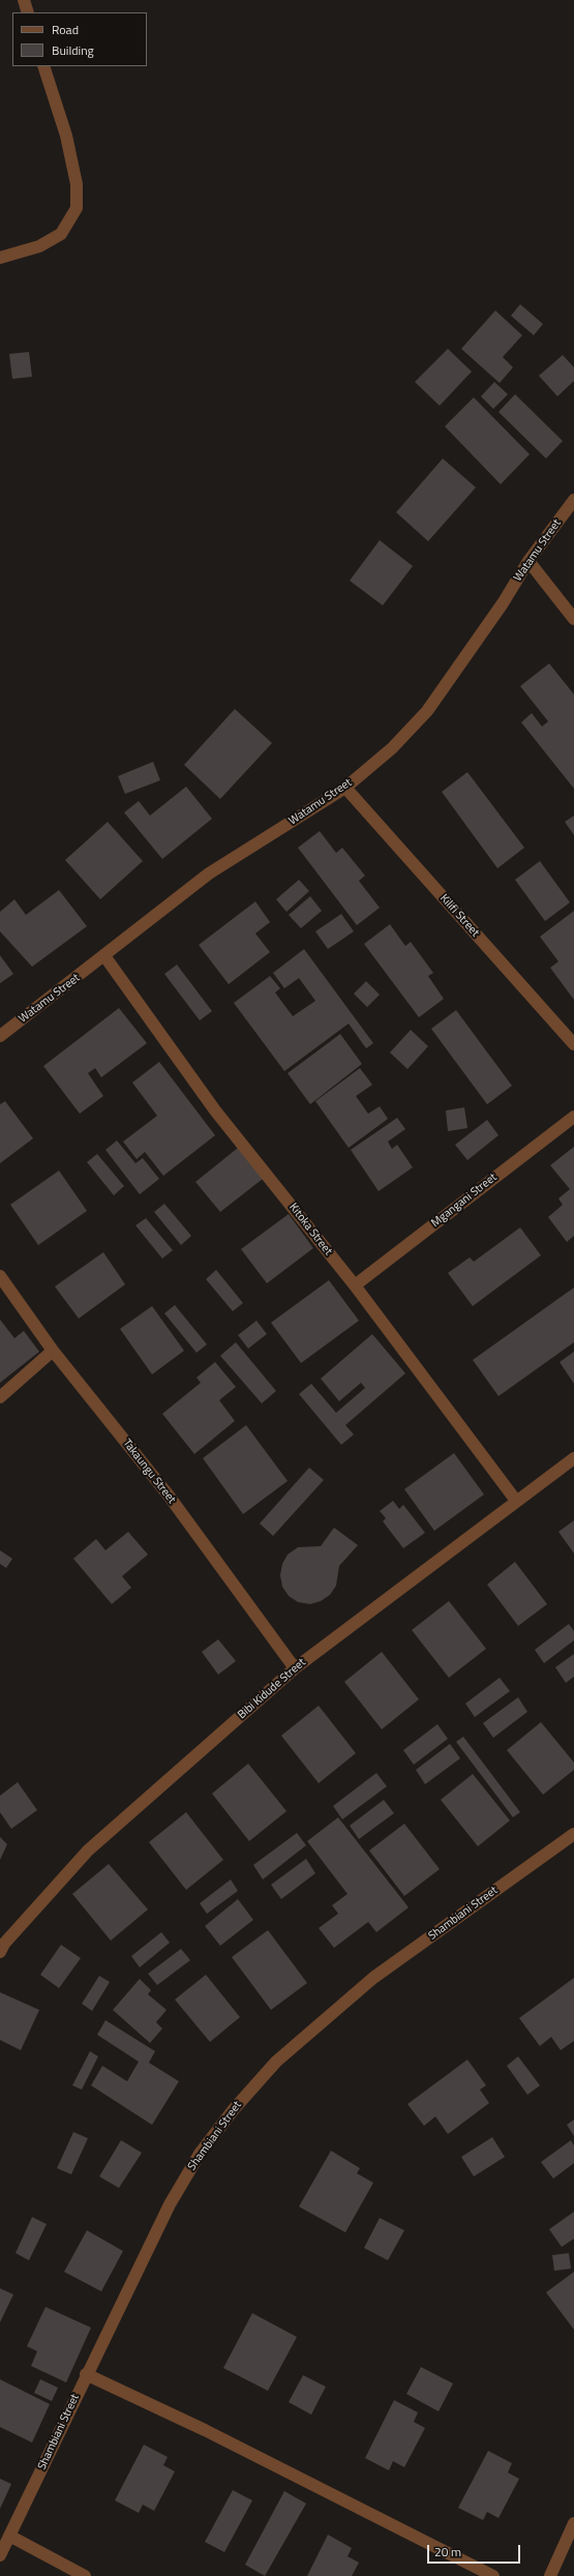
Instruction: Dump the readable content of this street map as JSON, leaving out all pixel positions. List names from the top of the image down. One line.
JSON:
{"streets":{"street":["Watamu Street","Kilifi Street","Mgangani Street","Kitoka Street","Takaungu Street","Bibi Kidude Street","Shambiani Street"]},"crossings":[["Watamu Street","Kilifi Street"],["Watamu Street","Kitoka Street"],["Mgangani Street","Kitoka Street"],["Kitoka Street","Bibi Kidude Street"],["Takaungu Street","Bibi Kidude Street"]],"legend":["Road","Building"],"scale_bar":"20 m"}
